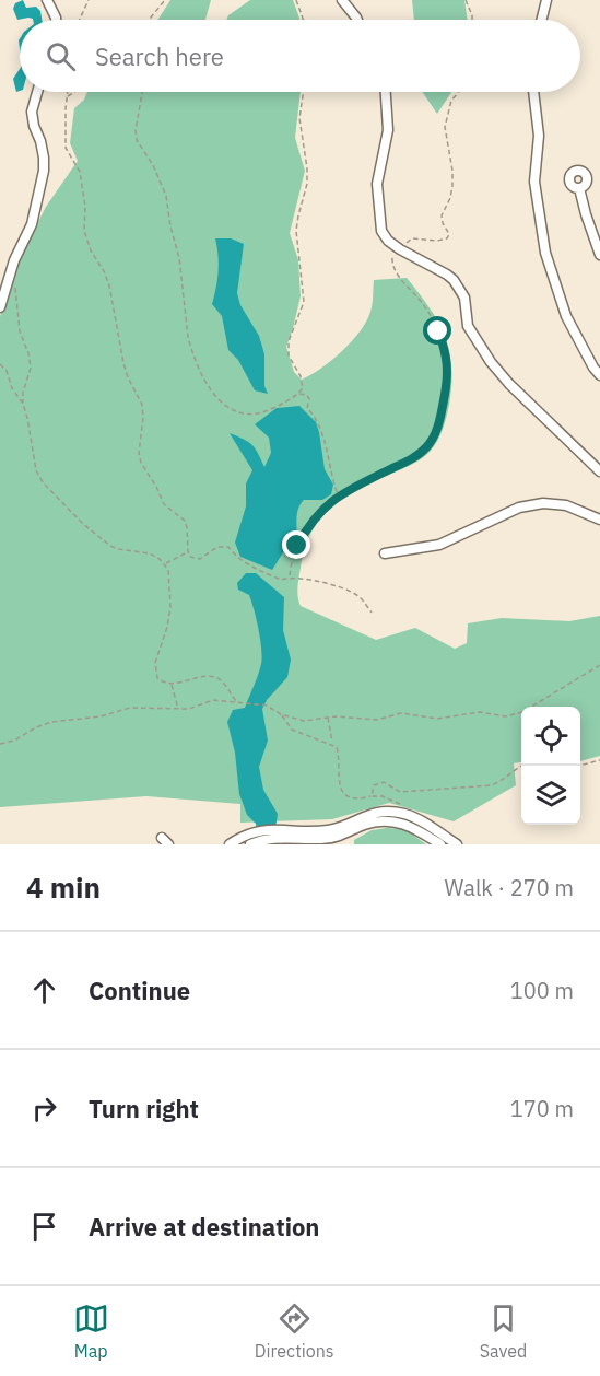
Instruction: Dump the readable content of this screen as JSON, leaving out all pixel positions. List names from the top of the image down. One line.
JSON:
{"page":{"search":"Search here","heading":["4 min","Walk · 270 m"],"list":[["Continue","100 m"],["Turn right","170 m"],"Arrive at destination"],"nav":["Map","Directions","Saved"]}}
